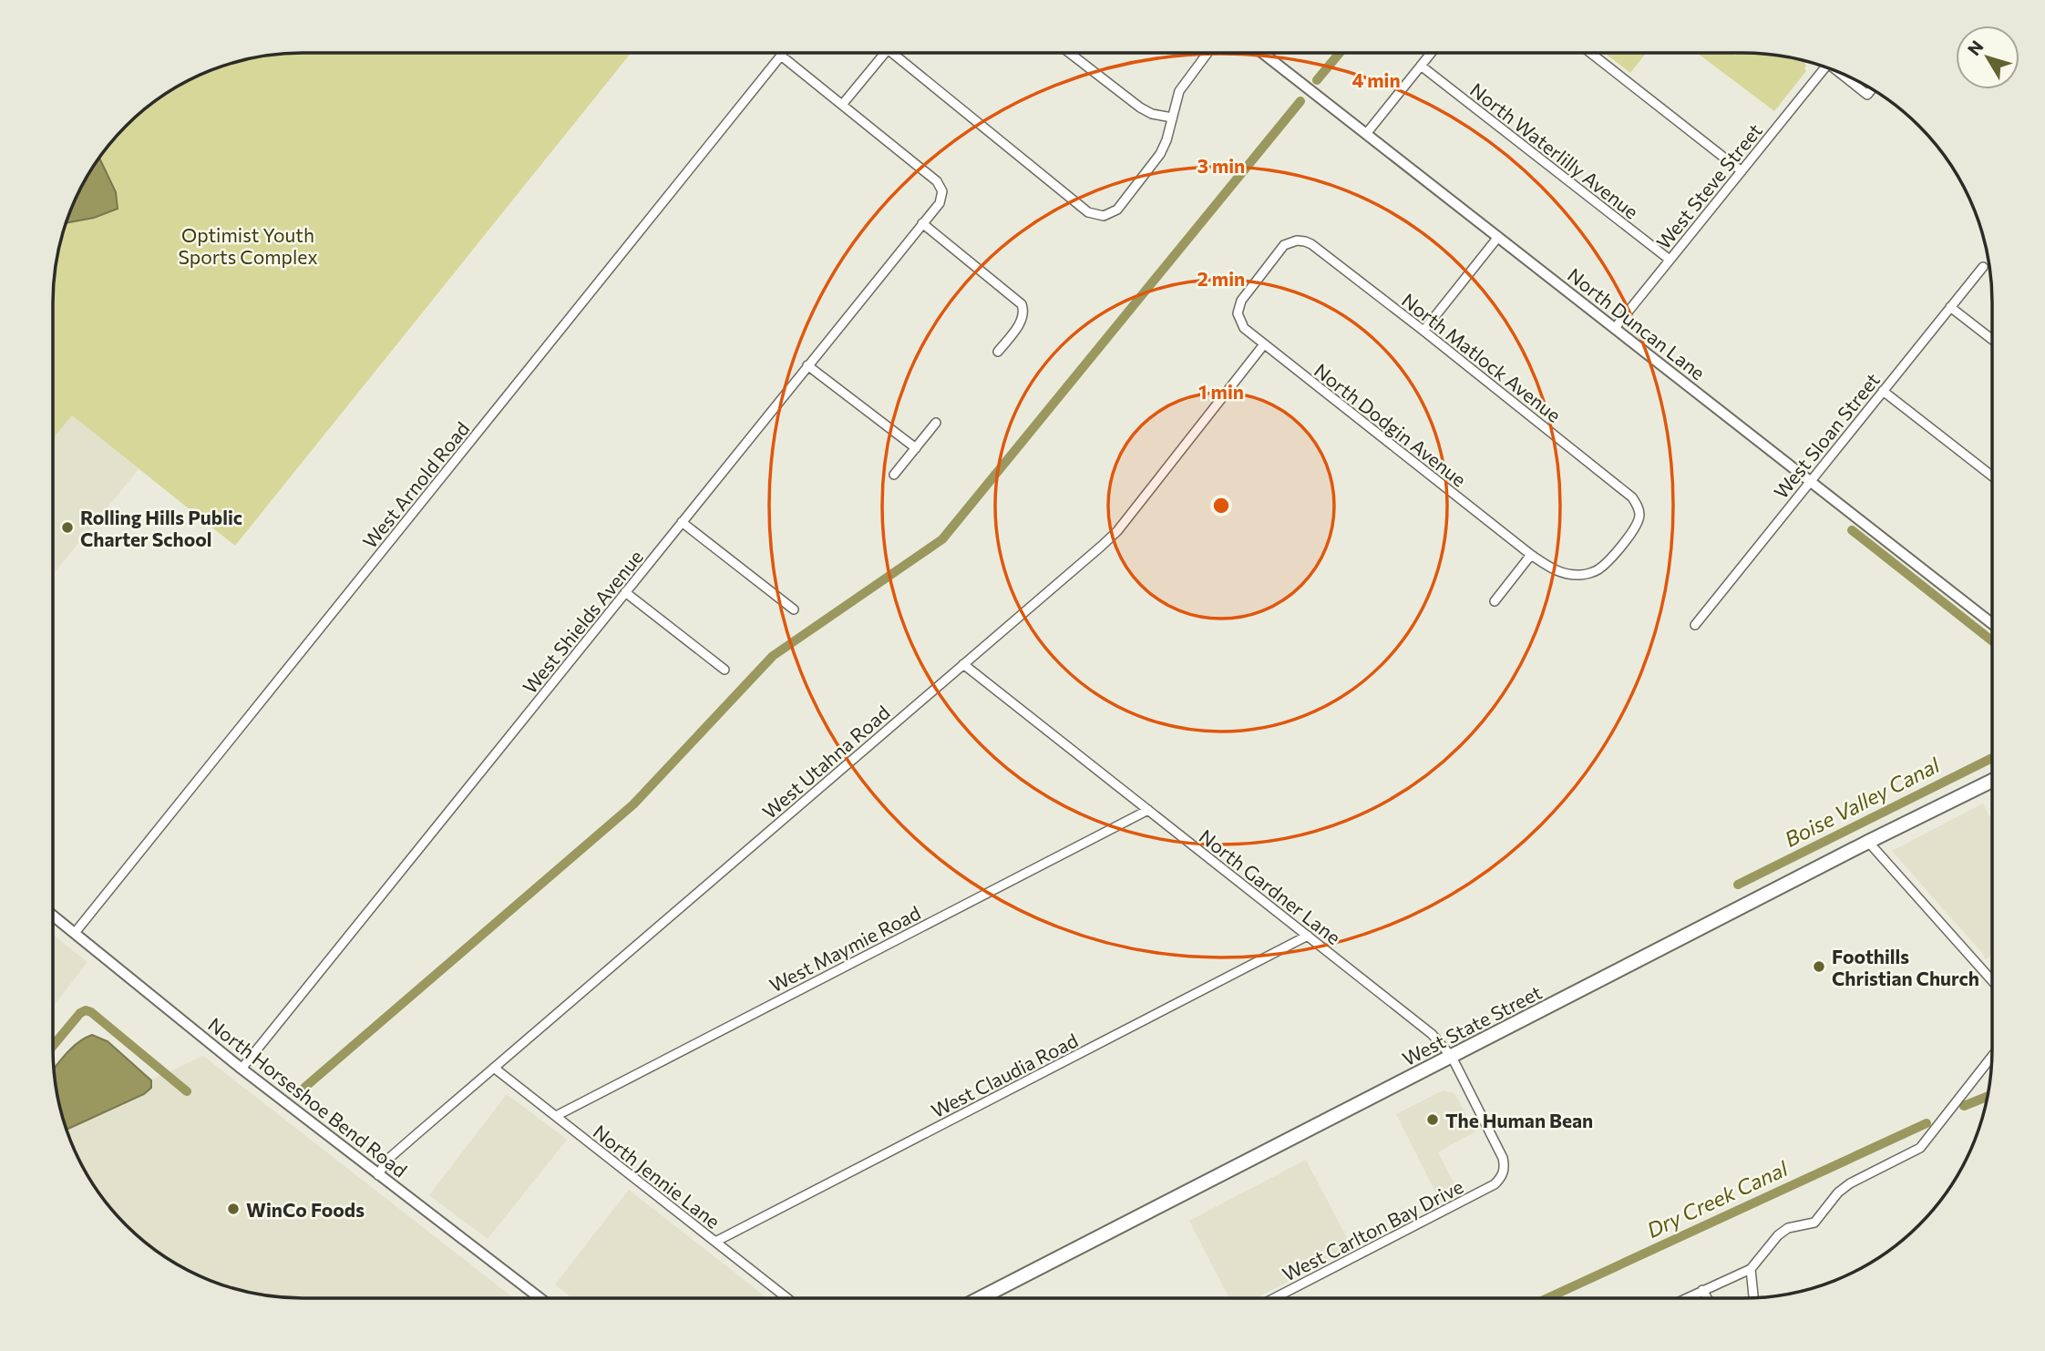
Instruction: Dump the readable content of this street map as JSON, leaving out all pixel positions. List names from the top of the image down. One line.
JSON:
{"streets":{"main road":["West State Street"],"street":["North Waterlilly Avenue","West Steve Street","North Duncan Lane","North Matlock Avenue","North Dodgin Avenue","West Sloan Street","West Arnold Road","West Shields Avenue","West Utahna Road","North Gardner Lane","West Maymie Road","West Claudia Road","North Horseshoe Bend Road","North Jennie Lane","West Carlton Bay Drive"]},"crossings":[["North Waterlilly Avenue","West Steve Street"],["West Steve Street","North Duncan Lane"],["North Duncan Lane","West Sloan Street"],["North Matlock Avenue","North Dodgin Avenue"],["North Dodgin Avenue","West Utahna Road"],["West Arnold Road","North Horseshoe Bend Road"],["West Shields Avenue","North Horseshoe Bend Road"],["West Utahna Road","North Gardner Lane"],["West Utahna Road","North Horseshoe Bend Road"],["West Utahna Road","North Jennie Lane"],["North Gardner Lane","West Maymie Road"],["North Gardner Lane","West State Street"],["North Gardner Lane","West Claudia Road"],["North Gardner Lane","West Carlton Bay Drive"],["West Maymie Road","North Jennie Lane"],["West Claudia Road","North Jennie Lane"]],"water":["Boise Valley Canal","Dry Creek Canal"],"parks":["Optimist Youth Sports Complex"],"places":["Rolling Hills Public Charter School","Foothills Christian Church","The Human Bean","WinCo Foods"],"north":"top left","rings":["4 min","3 min","2 min","1 min"]}
